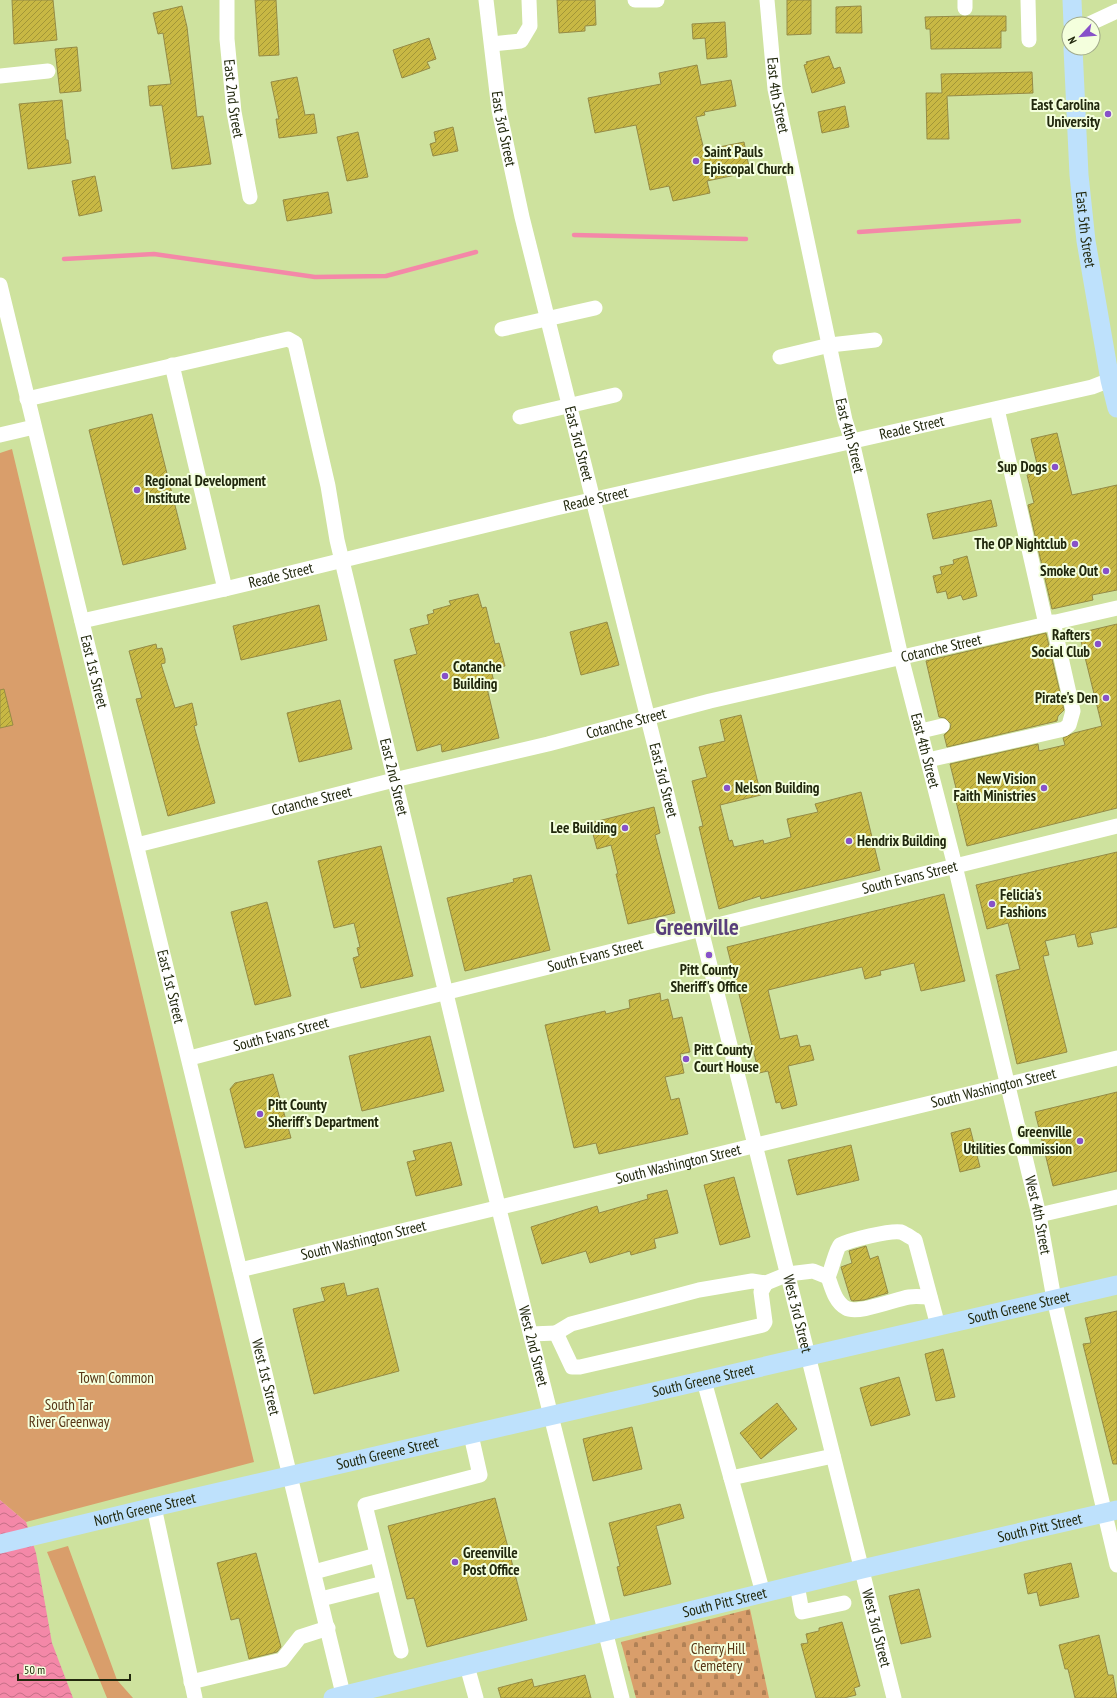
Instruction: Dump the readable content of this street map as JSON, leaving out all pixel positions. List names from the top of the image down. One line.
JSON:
{"streets":{"main road":["East 5th Street","South Greene Street","North Greene Street","South Pitt Street"],"street":["East 4th Street","East 2nd Street","East 3rd Street","Reade Street","Cotanche Street","East 1st Street","South Evans Street","South Washington Street","West 4th Street","West 3rd Street","West 2nd Street","West 1st Street"]},"crossings":[["East 4th Street","Reade Street"],["East 4th Street","Cotanche Street"],["East 4th Street","South Evans Street"],["East 4th Street","West 4th Street"],["East 2nd Street","Reade Street"],["East 2nd Street","Cotanche Street"],["East 2nd Street","South Evans Street"],["East 2nd Street","West 2nd Street"],["East 3rd Street","Reade Street"],["East 3rd Street","Cotanche Street"],["East 3rd Street","South Evans Street"],["East 3rd Street","West 3rd Street"],["East 5th Street","Reade Street"],["Reade Street","East 1st Street"],["Cotanche Street","East 1st Street"],["East 1st Street","South Evans Street"],["East 1st Street","West 1st Street"],["South Evans Street","West 4th Street"],["South Evans Street","West 3rd Street"],["South Evans Street","West 2nd Street"],["South Evans Street","West 1st Street"],["South Washington Street","West 4th Street"],["South Washington Street","West 3rd Street"],["South Washington Street","West 2nd Street"],["South Washington Street","West 1st Street"],["West 4th Street","South Greene Street"],["West 4th Street","South Pitt Street"],["South Greene Street","West 3rd Street"],["South Greene Street","West 2nd Street"],["South Greene Street","West 1st Street"],["South Greene Street","North Greene Street"],["West 3rd Street","South Pitt Street"],["West 2nd Street","South Pitt Street"],["West 1st Street","North Greene Street"],["West 1st Street","South Pitt Street"]],"districts":["Greenville"],"parks":["Town Common","South Tar River Greenway","Cherry Hill Cemetery"],"places":["East Carolina University","Saint Pauls Episcopal Church","Sup Dogs","Regional Development Institute","The OP Nightclub","Smoke Out","Rafters Social Club","Cotanche Building","Pirate's Den","Nelson Building","New Vision Faith Ministries","Lee Building","Hendrix Building","Felicia's Fashions","Pitt County Sheriff's Office","Pitt County Court House","Pitt County Sheriff's Department","Greenville Utilities Commission","Greenville Post Office"],"scale_bar":"50 m","north":"bottom left"}
